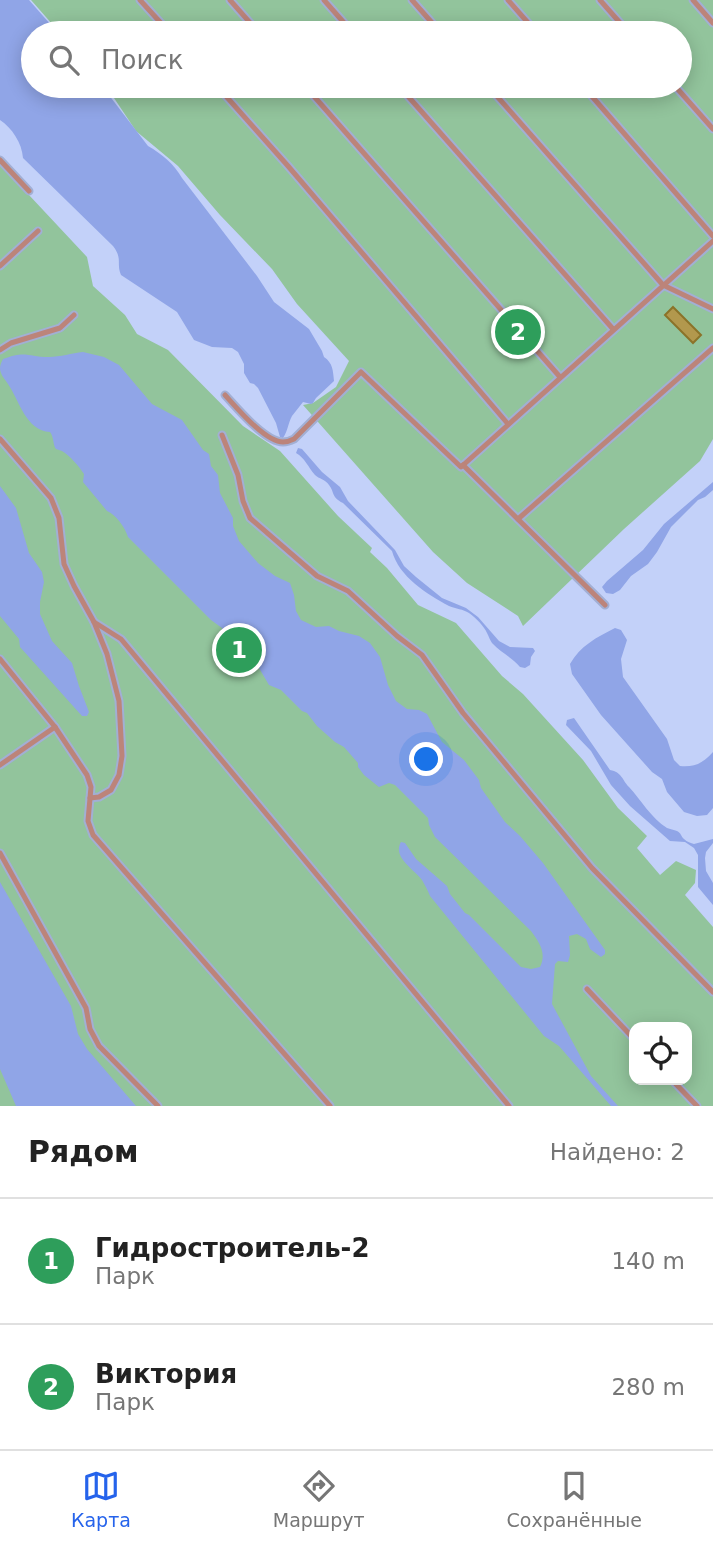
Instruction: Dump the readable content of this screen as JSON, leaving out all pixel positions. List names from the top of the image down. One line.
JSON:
{"page":{"search":"Поиск","pins":["2","1"],"heading":["Рядом","Найдено: 2"],"list":[{"mark":"1","name":"Гидростроитель-2","note":"Парк","value":"140 m"},{"mark":"2","name":"Виктория","note":"Парк","value":"280 m"}],"nav":["Карта","Маршрут","Сохранённые"]}}
